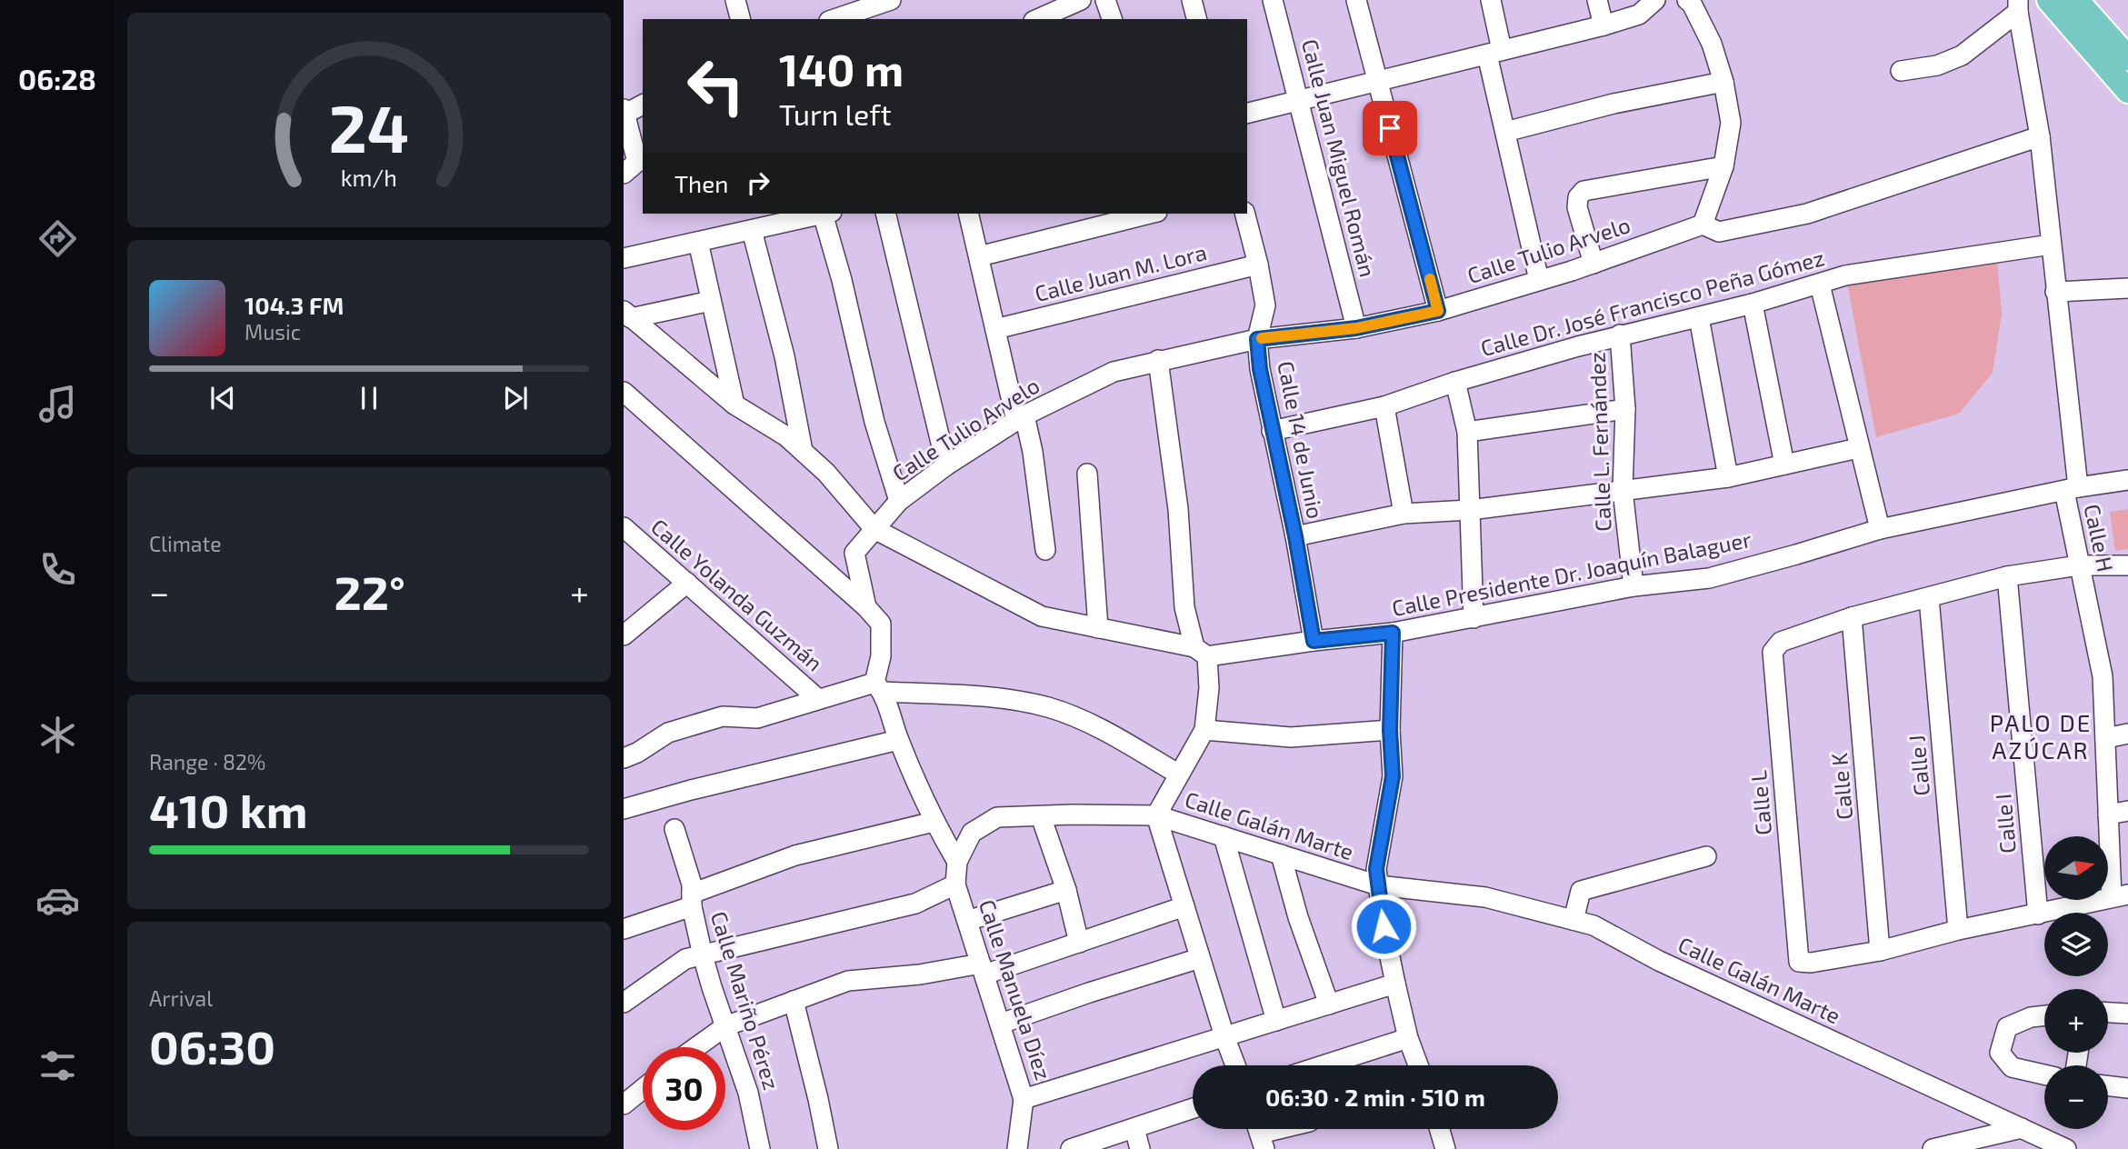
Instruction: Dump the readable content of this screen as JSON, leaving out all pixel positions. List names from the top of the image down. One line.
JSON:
{"streets":{"street":["Calle Juan Miguel Román","Calle Tulio Arvelo","Calle Juan M. Lora","Calle Dr. José Francisco Peña Gómez","Calle 14 de Junio","Calle L. Fernández","Calle H","Calle Presidente Dr. Joaquín Balaguer","Calle Yolanda Guzmán","Calle J","Calle K","Calle L","Calle I","Calle Galán Marte","Calle Manuela Díez","Calle Mariño Pérez"]},"crossings":[["Calle Juan Miguel Román","Calle Tulio Arvelo"],["Calle Tulio Arvelo","Calle 14 de Junio"],["Calle Tulio Arvelo","Calle Presidente Dr. Joaquín Balaguer"],["Calle Juan M. Lora","Calle 14 de Junio"],["Calle Dr. José Francisco Peña Gómez","Calle 14 de Junio"],["Calle Dr. José Francisco Peña Gómez","Calle L. Fernández"],["Calle Dr. José Francisco Peña Gómez","Calle H"],["Calle 14 de Junio","Calle Presidente Dr. Joaquín Balaguer"],["Calle L. Fernández","Calle Presidente Dr. Joaquín Balaguer"],["Calle H","Calle Presidente Dr. Joaquín Balaguer"],["Calle K","Calle L"],["Calle Galán Marte","Calle Manuela Díez"]],"districts":["PALO DE AZÚCAR"],"north":"right","page":{"tabs":"06:28","turn":["140 m","Turn left"],"then":"Then","song":["104.3 FM","Music"],"tile":["Climate",["Range · 82%","410 km"],["Arrival","06:30"]],"heat":["−","22°","+"],"map_buttons":["+","−"],"limit":"30","trip":"06:30 · 2 min · 510 m","gauge":["24","km/h"]}}
